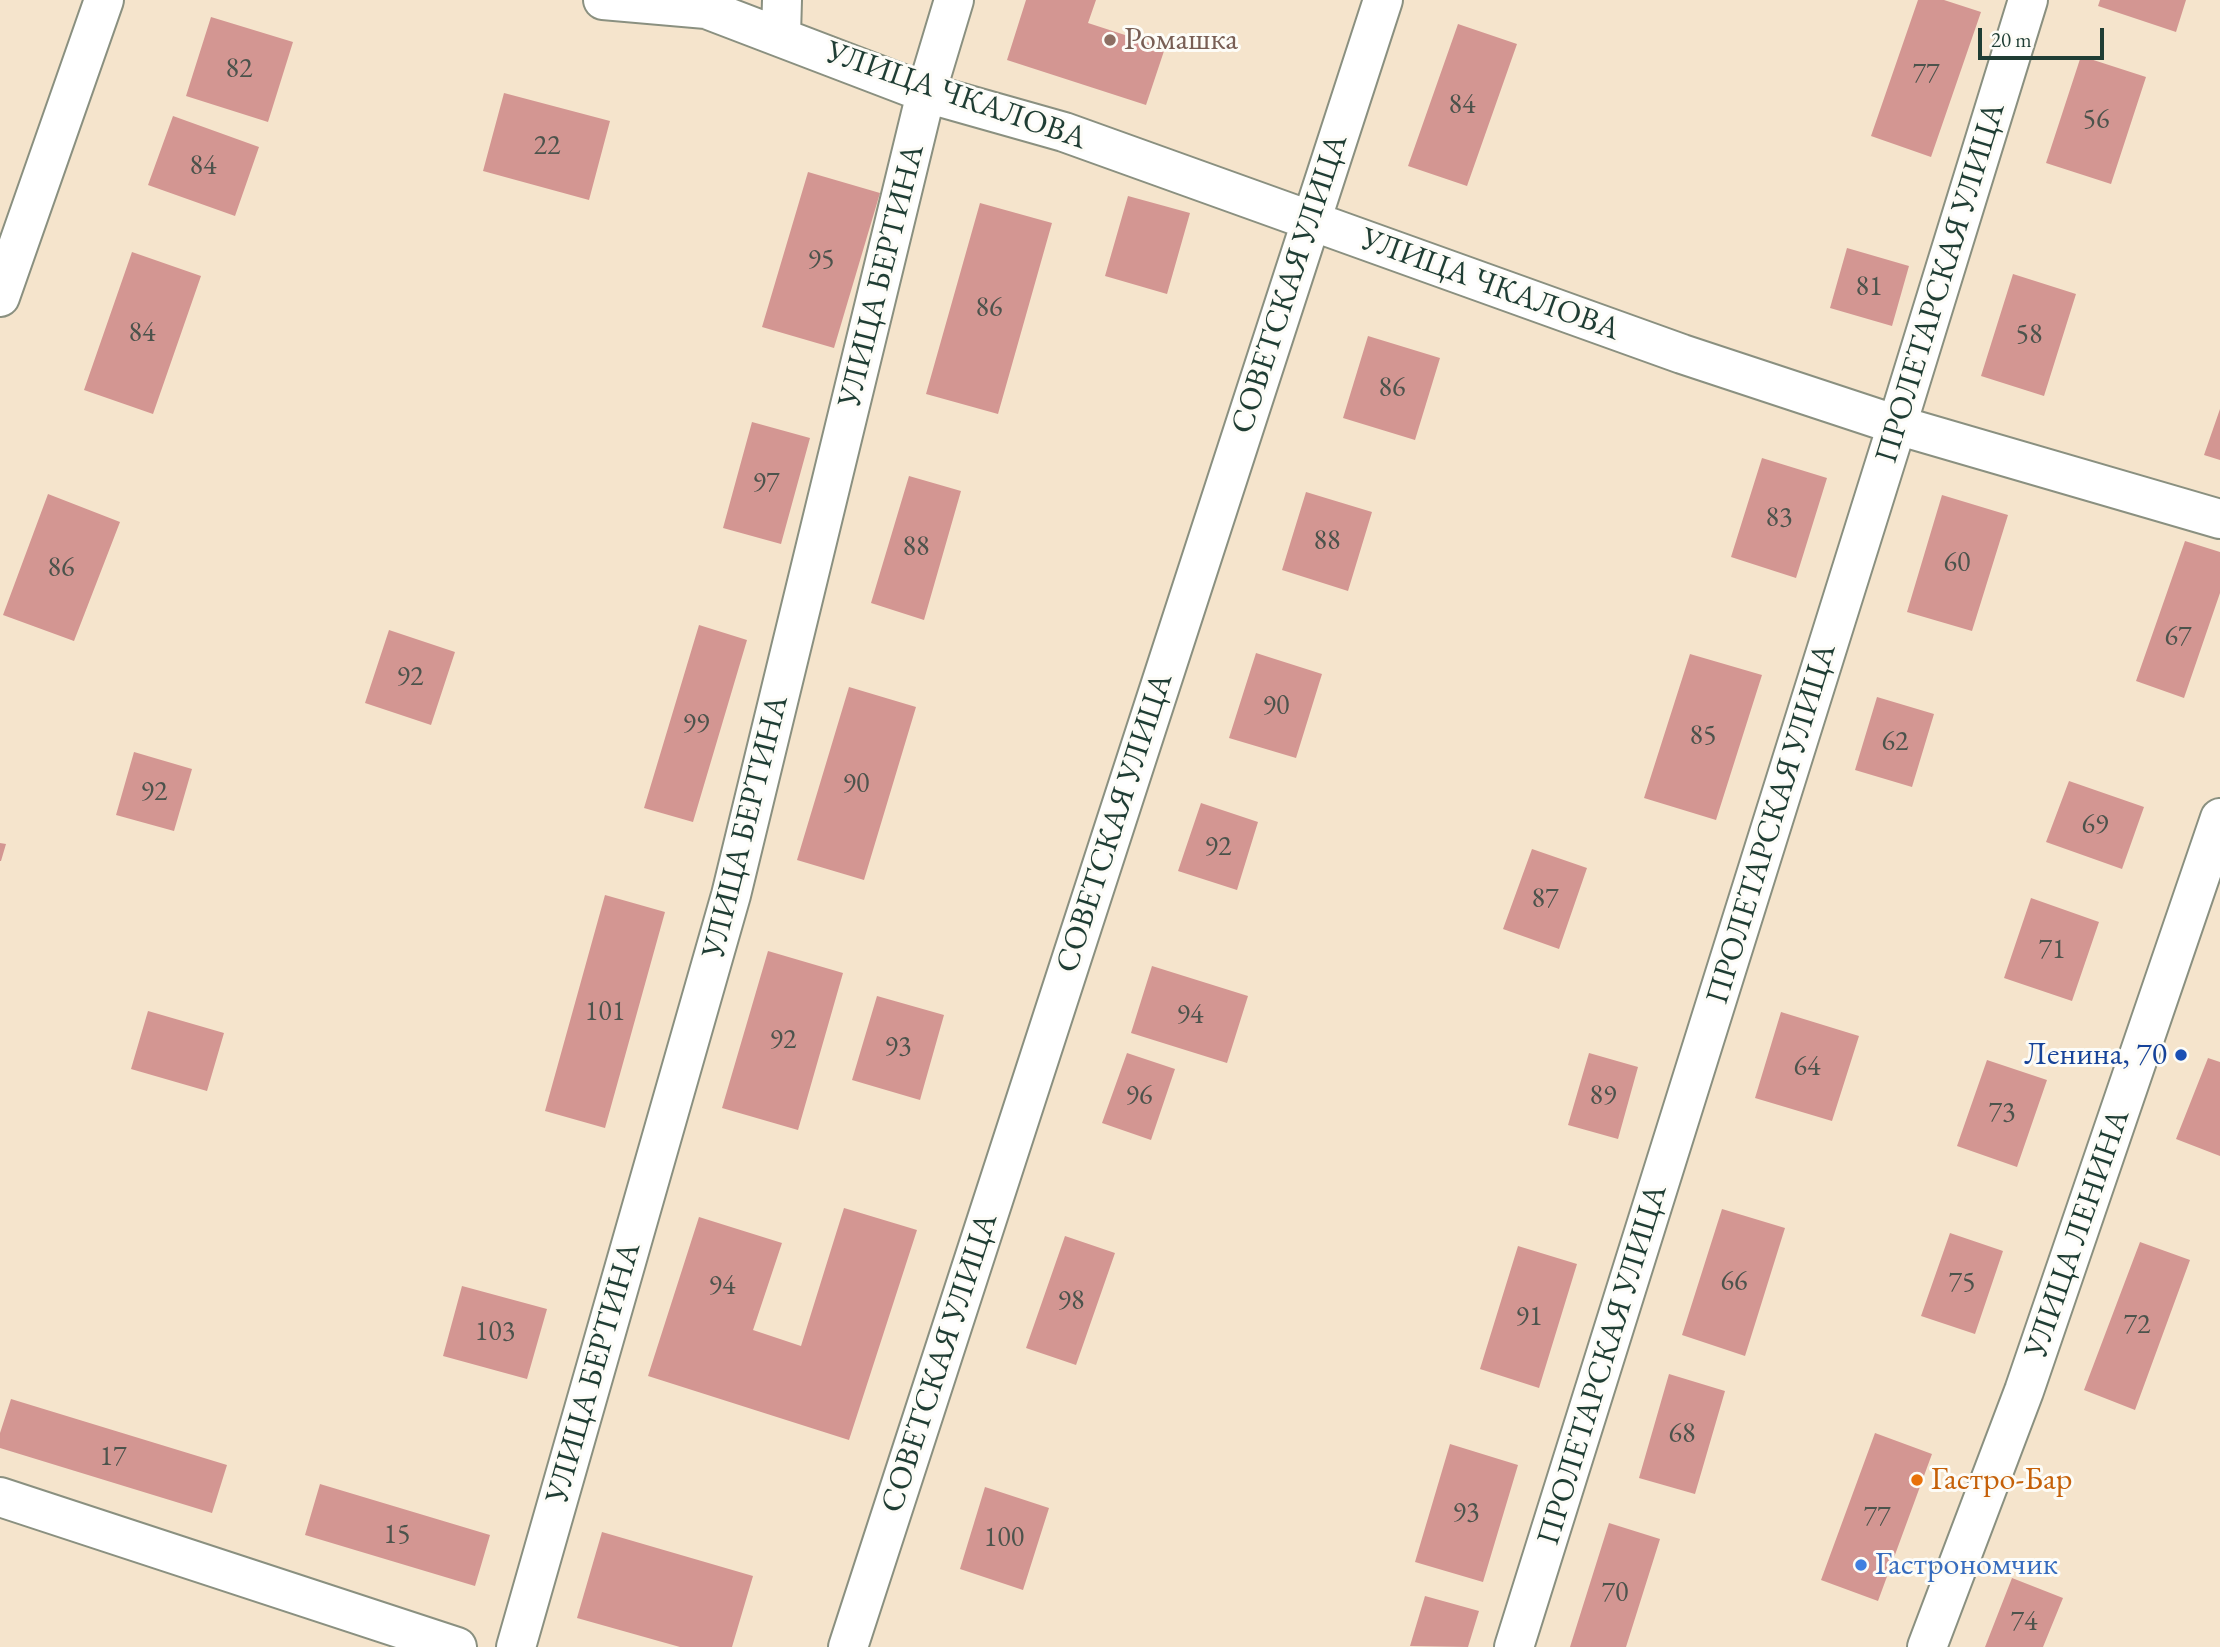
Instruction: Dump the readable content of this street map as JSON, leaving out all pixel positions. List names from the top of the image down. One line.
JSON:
{"streets":{"street":["УЛИЦА ЧКАЛОВА","УЛИЦА БЕРТИНА","ПРОЛЕТАРСКАЯ УЛИЦА","СОВЕТСКАЯ УЛИЦА","УЛИЦА ЛЕНИНА"]},"crossings":[["УЛИЦА ЧКАЛОВА","УЛИЦА БЕРТИНА"],["УЛИЦА ЧКАЛОВА","ПРОЛЕТАРСКАЯ УЛИЦА"],["УЛИЦА ЧКАЛОВА","СОВЕТСКАЯ УЛИЦА"]],"places":["Ромашка","Ленина, 70","Гастро-Бар","Гастрономчик"],"house_numbers":["82","77","84","56","22","84","95","81","86","84","58","86","97","83","88","88","60","86","67","92","90","99","85","62","90","92","69","92","87","71","101","94","92","93","64","96","89","73","66","75","94","98","91","72","103","68","17","93","77","15","100","70","74"],"scale_bar":"20 m"}
